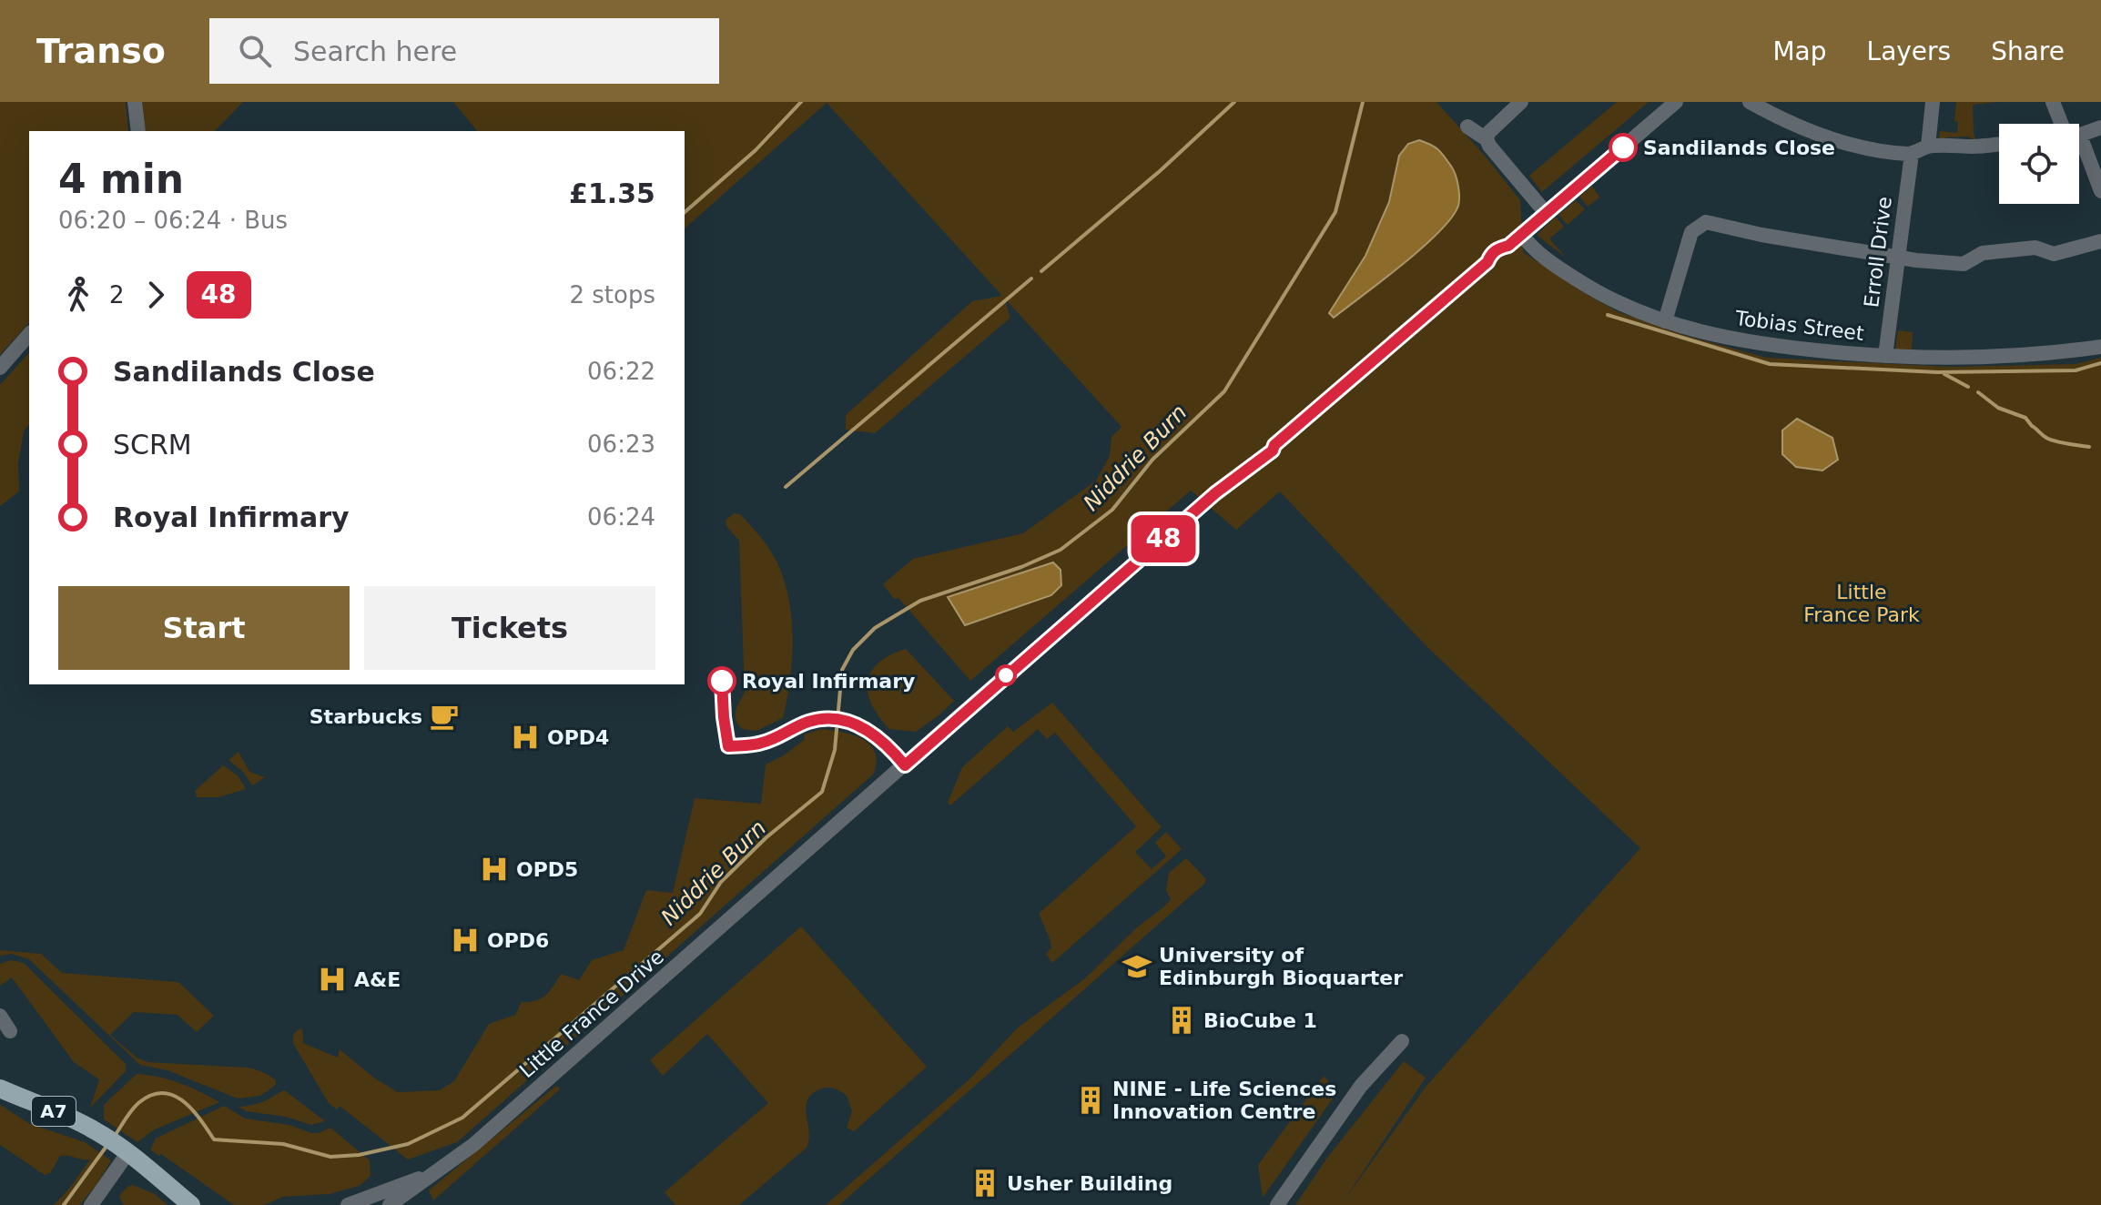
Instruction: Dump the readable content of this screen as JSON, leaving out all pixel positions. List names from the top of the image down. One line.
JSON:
{"streets":{"main road":["A7"],"street":["Erroll Drive","Tobias Street","Little France Drive"]},"crossings":[["Erroll Drive","Tobias Street"]],"water":["Niddrie Burn"],"parks":["Little France Park"],"places":{"other":["Sandilands Close","Royal Infirmary"],"cafe":["Starbucks"],"hospital":["OPD4","OPD5","OPD6","A&E"],"school or university":["University of Edinburgh Bioquarter"],"building":["BioCube 1","NINE - Life Sciences Innovation Centre","Usher Building"]},"lines":["bus line 48"],"page":{"header":"Transo","search":"Search here","nav":["Map","Layers","Share"],"on_map":"48","heading":["4 min","06:20 – 06:24 · Bus","£1.35"],"legs":["2","48","2 stops"],"list":[{"name":"Sandilands Close","value":"06:22"},{"name":"SCRM","value":"06:23"},{"name":"Royal Infirmary","value":"06:24"}],"buttons":["Start","Tickets"]}}
